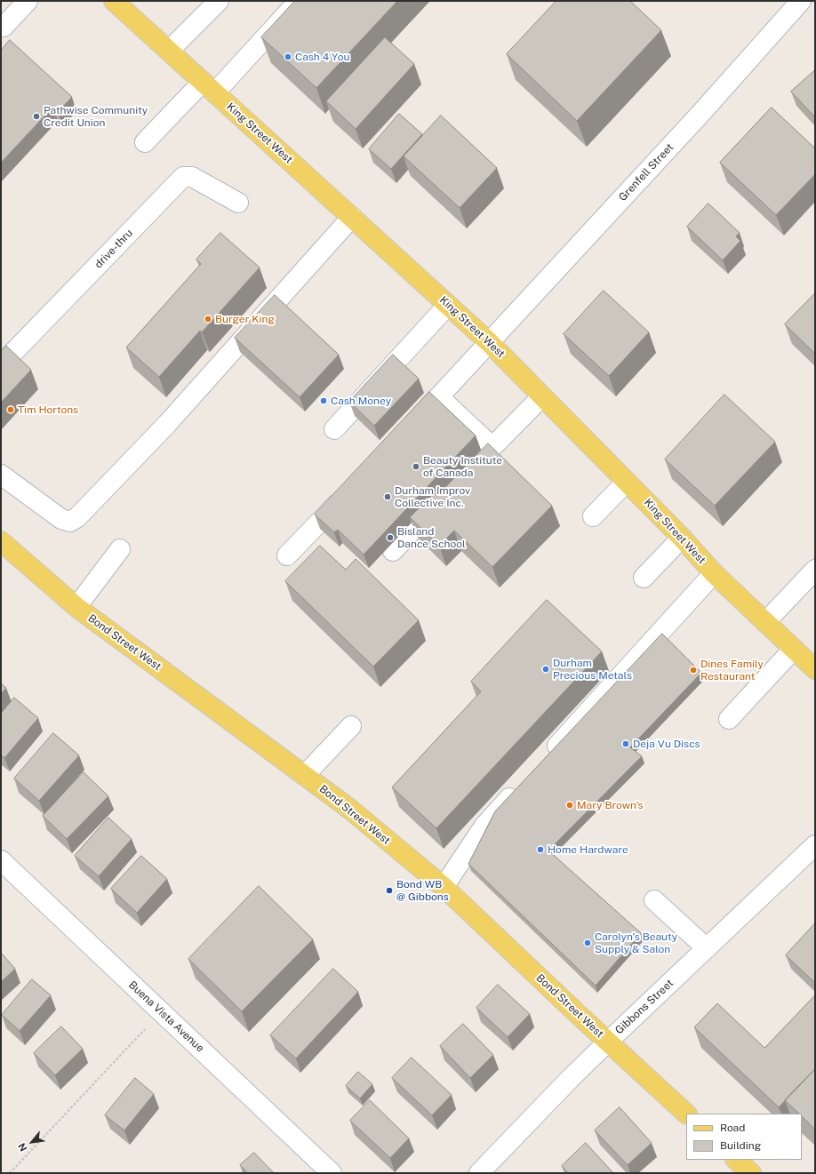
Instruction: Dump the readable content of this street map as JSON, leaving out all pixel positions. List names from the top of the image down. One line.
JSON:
{"streets":{"main road":["King Street West","Bond Street West"],"street":["Grenfell Street","drive-thru","Gibbons Street","Buena Vista Avenue"]},"crossings":[["King Street West","Grenfell Street"],["Bond Street West","Gibbons Street"]],"places":["Cash 4 You","Pathwise Community Credit Union","Burger King","Cash Money","Tim Hortons","Beauty Institute of Canada","Durham Improv Collective Inc.","Bisland Dance School","Durham Precious Metals","Dines Family Restaurant","Deja Vu Discs","Mary Brown's","Home Hardware","Bond WB @ Gibbons","Carolyn’s Beauty Supply & Salon"],"legend":["Road","Building"],"north":"bottom left"}
